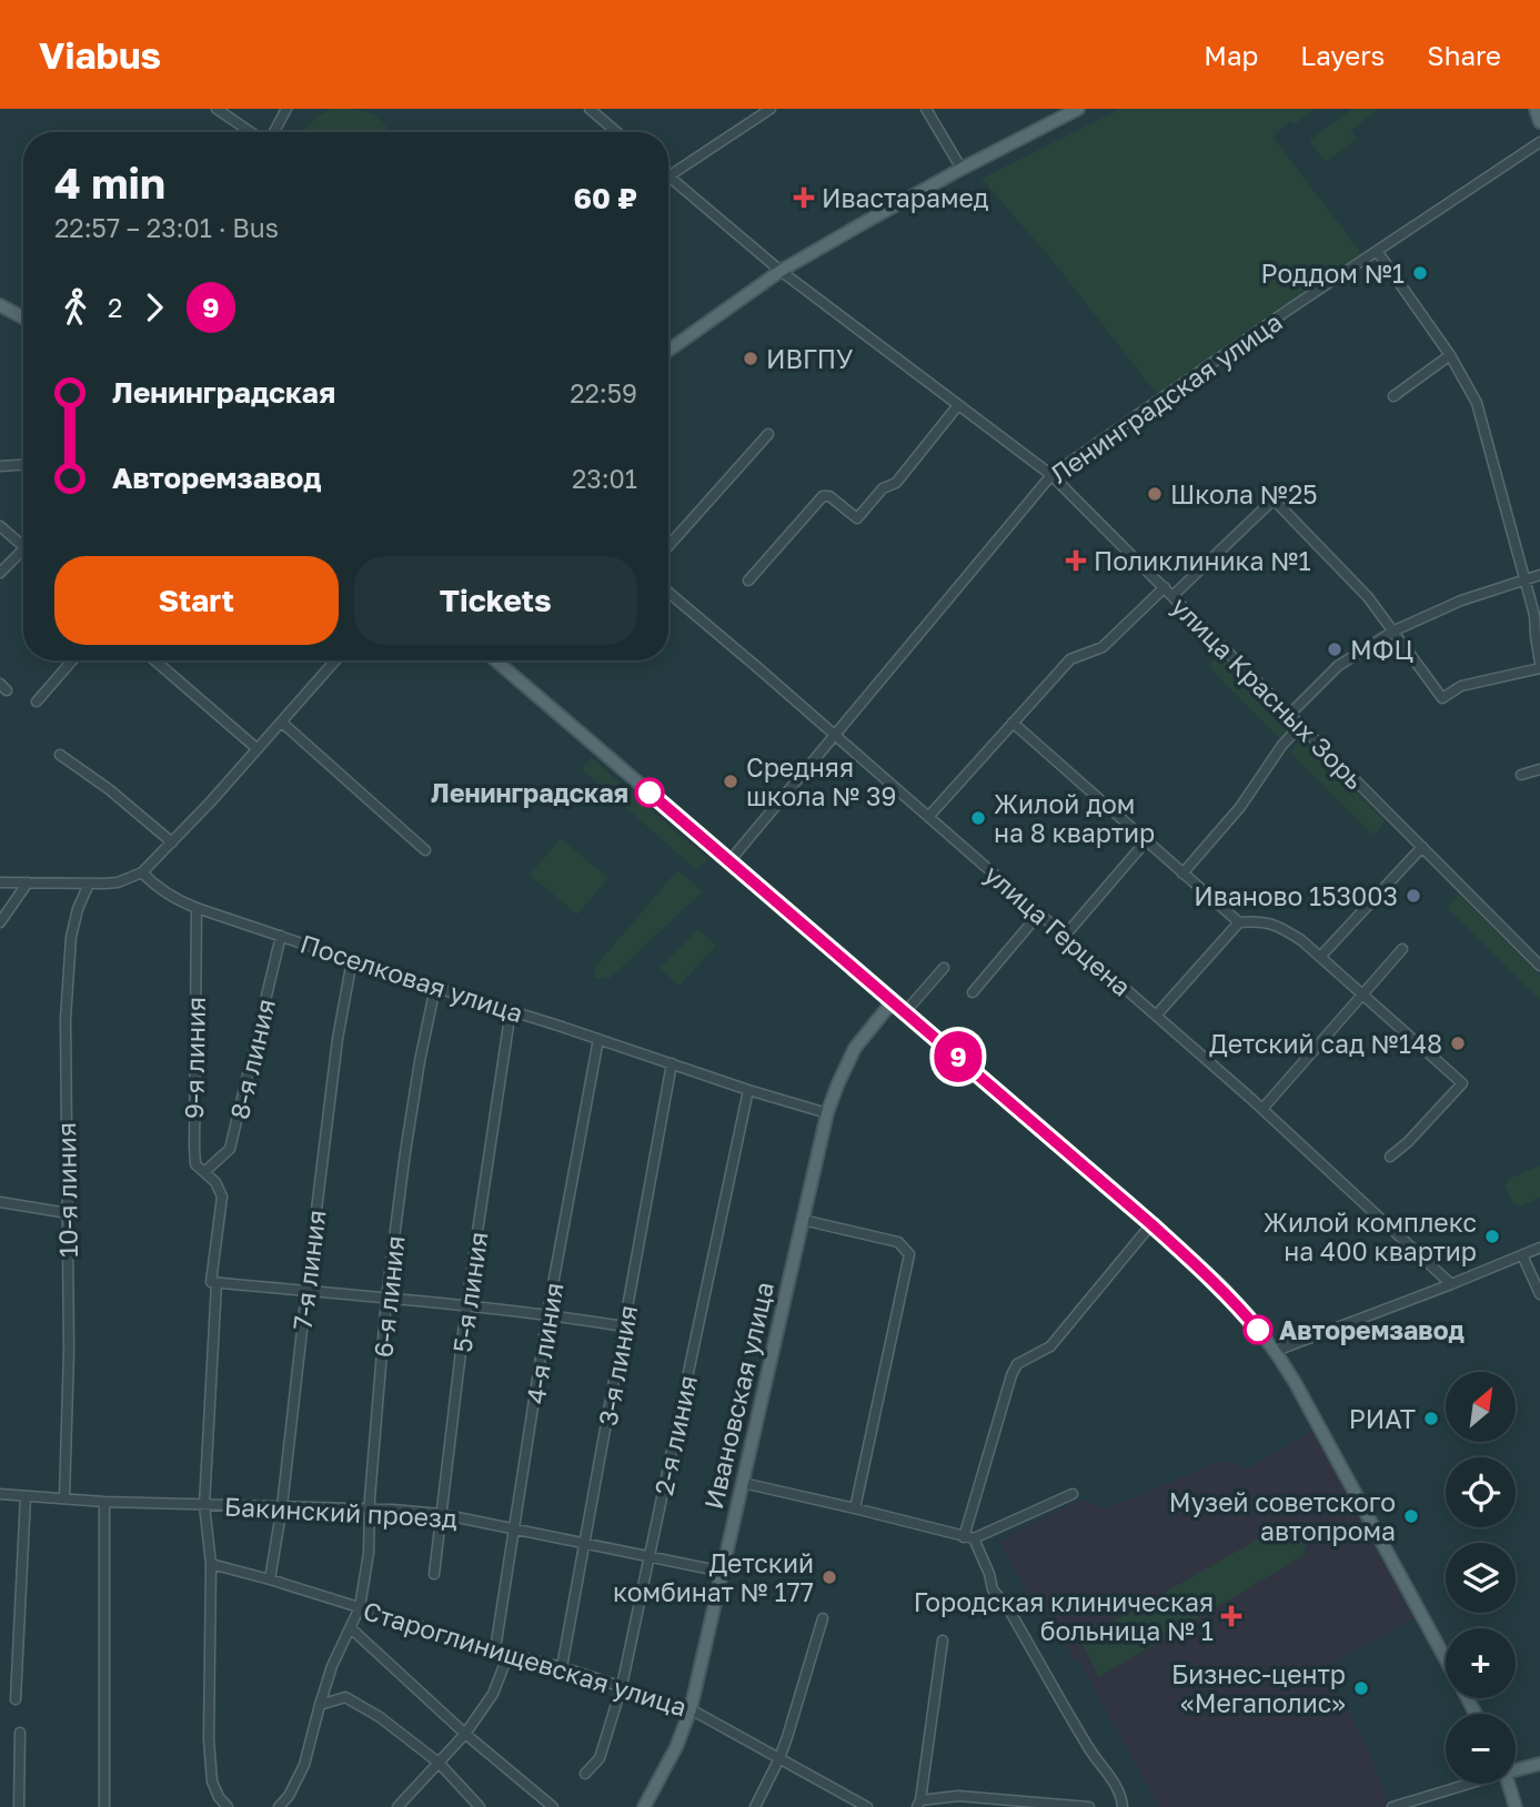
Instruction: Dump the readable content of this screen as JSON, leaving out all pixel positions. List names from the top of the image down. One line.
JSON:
{"streets":{"main road":["Ивановская улица"],"street":["Ленинградская улица","улица Красных Зорь","улица Герцена","Поселковая улица","9-я линия","8-я линия","10-я линия","7-я линия","5-я линия","6-я линия","4-я линия","3-я линия","2-я линия","Бакинский проезд","Староглинищевская улица"]},"crossings":[["Ленинградская улица","улица Красных Зорь"],["Ленинградская улица","улица Герцена"],["Поселковая улица","9-я линия"],["Поселковая улица","8-я линия"],["Поселковая улица","7-я линия"],["Поселковая улица","5-я линия"],["Поселковая улица","6-я линия"],["Поселковая улица","4-я линия"],["Поселковая улица","3-я линия"],["Поселковая улица","Ивановская улица"],["Поселковая улица","2-я линия"],["9-я линия","8-я линия"],["10-я линия","Бакинский проезд"],["7-я линия","Бакинский проезд"],["7-я линия","Староглинищевская улица"],["5-я линия","Бакинский проезд"],["6-я линия","Бакинский проезд"],["6-я линия","Староглинищевская улица"],["4-я линия","Бакинский проезд"],["4-я линия","Староглинищевская улица"],["3-я линия","Бакинский проезд"],["3-я линия","Староглинищевская улица"],["Ивановская улица","Бакинский проезд"],["Ивановская улица","Староглинищевская улица"],["2-я линия","Бакинский проезд"],["2-я линия","Староглинищевская улица"]],"places":{"health":["Ивастарамед","Поликлиника №1","Городская клиническая больница № 1"],"other":["Роддом №1","ИВГПУ","Школа №25","МФЦ","Средняя школа № 39","Ленинградская","Жилой дом на 8 квартир","Иваново 153003","Детский сад №148","Жилой комплекс на 400 квартир","Авторемзавод","РИАТ","Музей советского автопрома","Детский комбинат № 177","Бизнес-центр «Мегаполис»"]},"lines":["bus line 9"],"north":"top right","page":{"header":"Viabus","nav":["Map","Layers","Share"],"on_map":"9","heading":["4 min","22:57 – 23:01 · Bus","60 ₽"],"legs":["2","9"],"list":[{"name":"Ленинградская","value":"22:59"},{"name":"Авторемзавод","value":"23:01"}],"buttons":["Start","Tickets"],"map_buttons":["+","−"]}}
